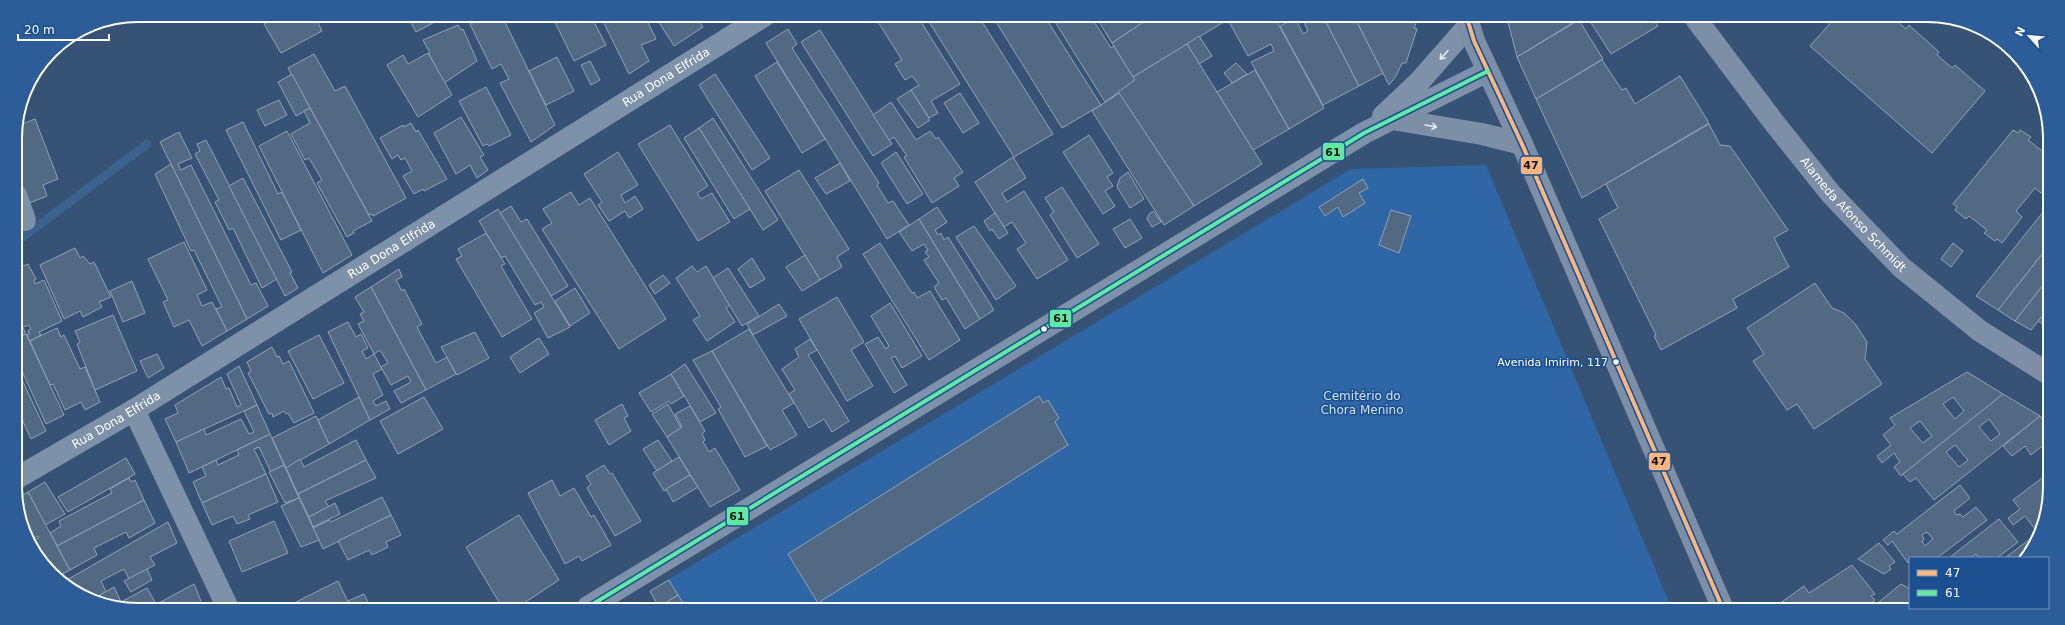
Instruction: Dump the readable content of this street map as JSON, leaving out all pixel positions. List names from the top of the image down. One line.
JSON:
{"streets":{"main road":["Alameda Afonso Schmidt"],"street":["Rua Dona Elfrida"]},"parks":["Cemitério do Chora Menino"],"places":["Avenida Imirim, 117"],"lines":["transit line 47","transit line 61"],"legend":["47","61"],"scale_bar":"20 m","north":"top left"}
